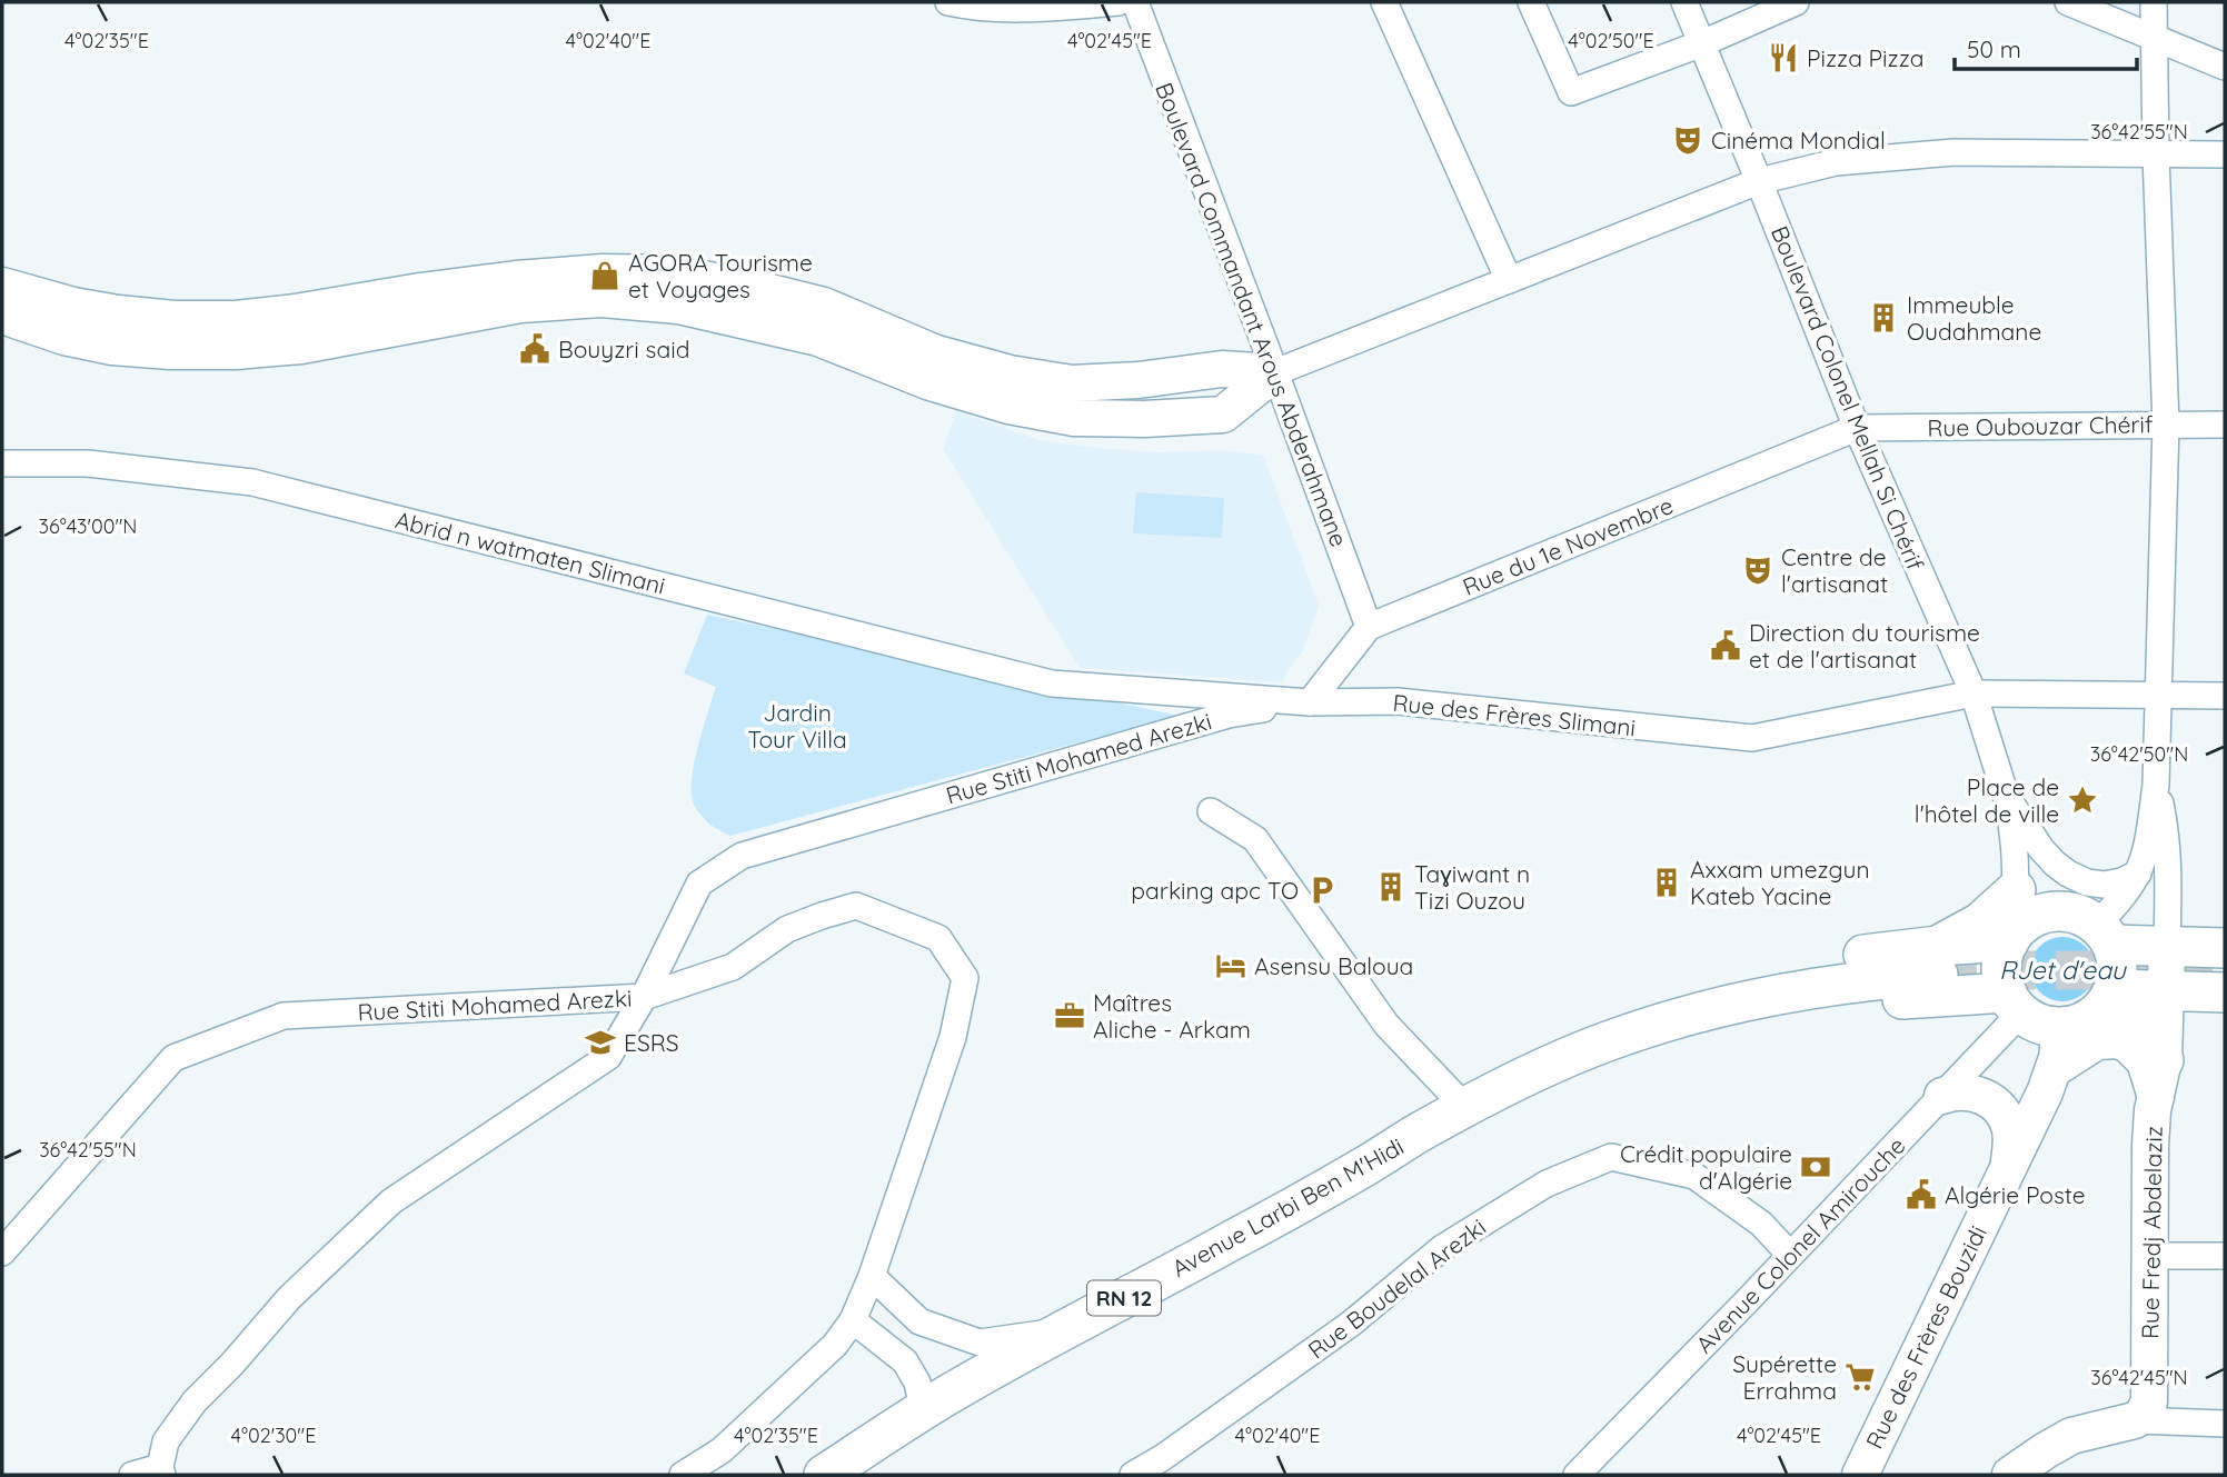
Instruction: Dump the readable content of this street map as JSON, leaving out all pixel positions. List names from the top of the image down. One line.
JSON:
{"streets":{"main road":["Avenue Larbi Ben M'Hidi","Rue Fredj Abdelaziz","RN 12","Rue des Frères Bouzidi"],"street":["Boulevard Commandant Arous Abderahmane","Boulevard Colonel Mellah Si Chérif","Rue Oubouzar Chérif","Rue du 1e Novembre","Abrid n watmaten Slimani","Rue des Frères Slimani","Rue Stiti Mohamed Arezki","Avenue Colonel Amirouche","Rue Boudelal Arezki"]},"crossings":[["Boulevard Commandant Arous Abderahmane","Rue du 1e Novembre"],["Boulevard Colonel Mellah Si Chérif","Rue Oubouzar Chérif"],["Boulevard Colonel Mellah Si Chérif","Rue du 1e Novembre"],["Boulevard Colonel Mellah Si Chérif","Rue des Frères Slimani"],["Boulevard Colonel Mellah Si Chérif","Avenue Larbi Ben M'Hidi"],["Boulevard Colonel Mellah Si Chérif","Avenue Colonel Amirouche"],["Boulevard Colonel Mellah Si Chérif","Rue des Frères Bouzidi"],["Rue Oubouzar Chérif","Rue du 1e Novembre"],["Rue du 1e Novembre","Rue des Frères Slimani"],["Rue du 1e Novembre","Rue Stiti Mohamed Arezki"],["Abrid n watmaten Slimani","Rue des Frères Slimani"],["Rue des Frères Slimani","Rue Stiti Mohamed Arezki"],["Avenue Larbi Ben M'Hidi","Avenue Colonel Amirouche"],["Avenue Larbi Ben M'Hidi","Rue des Frères Bouzidi"],["Avenue Colonel Amirouche","Rue Boudelal Arezki"],["Avenue Colonel Amirouche","Rue des Frères Bouzidi"]],"water":["RJet d'eau"],"parks":["Jardin Tour Villa"],"places":{"restaurant":["Pizza Pizza"],"theatre":["Cinéma Mondial","Centre de l'artisanat"],"shop":["AGORA Tourisme et Voyages"],"building":["Immeuble Oudahmane","Axxam umezgun Kateb Yacine","Taɣiwant n Tizi Ouzou"],"public building":["Bouyzri said","Direction du tourisme et de l'artisanat","Algérie Poste"],"place":["Place de l'hôtel de ville"],"parking":["parking apc TO"],"hotel":["Asensu Baloua"],"office":["Maîtres Aliche - Arkam"],"school or university":["ESRS"],"bank":["Crédit populaire d'Algérie"],"supermarket":["Supérette Errahma"]},"scale_bar":"50 m","coordinates":["4°02'35\"E","4°02'40\"E","4°02'45\"E","4°02'50\"E","36°42'55\"N","36°43'00\"N","36°42'50\"N","36°42'45\"N","4°02'30\"E"]}
